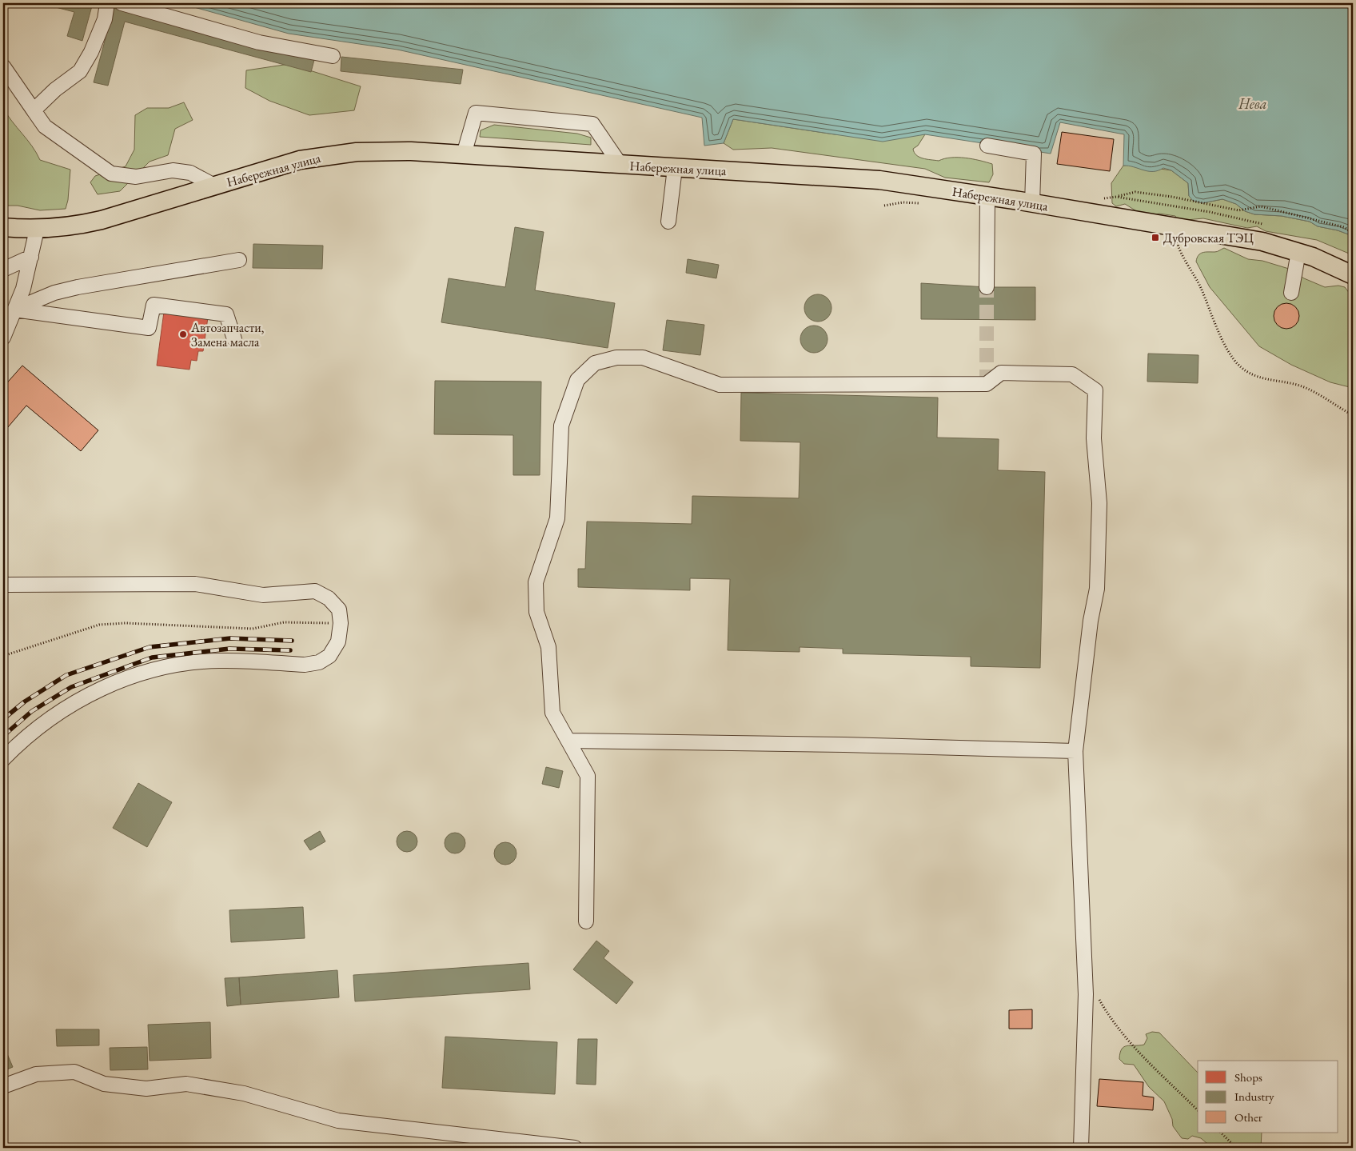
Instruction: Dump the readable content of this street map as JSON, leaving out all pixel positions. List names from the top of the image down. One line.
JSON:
{"streets":{"main road":["Набережная улица"]},"water":["Нева"],"places":{"transit":["Дубровская ТЭЦ"],"other":["Автозапчасти, Замена масла"]},"legend":["Shops","Industry","Other"]}
